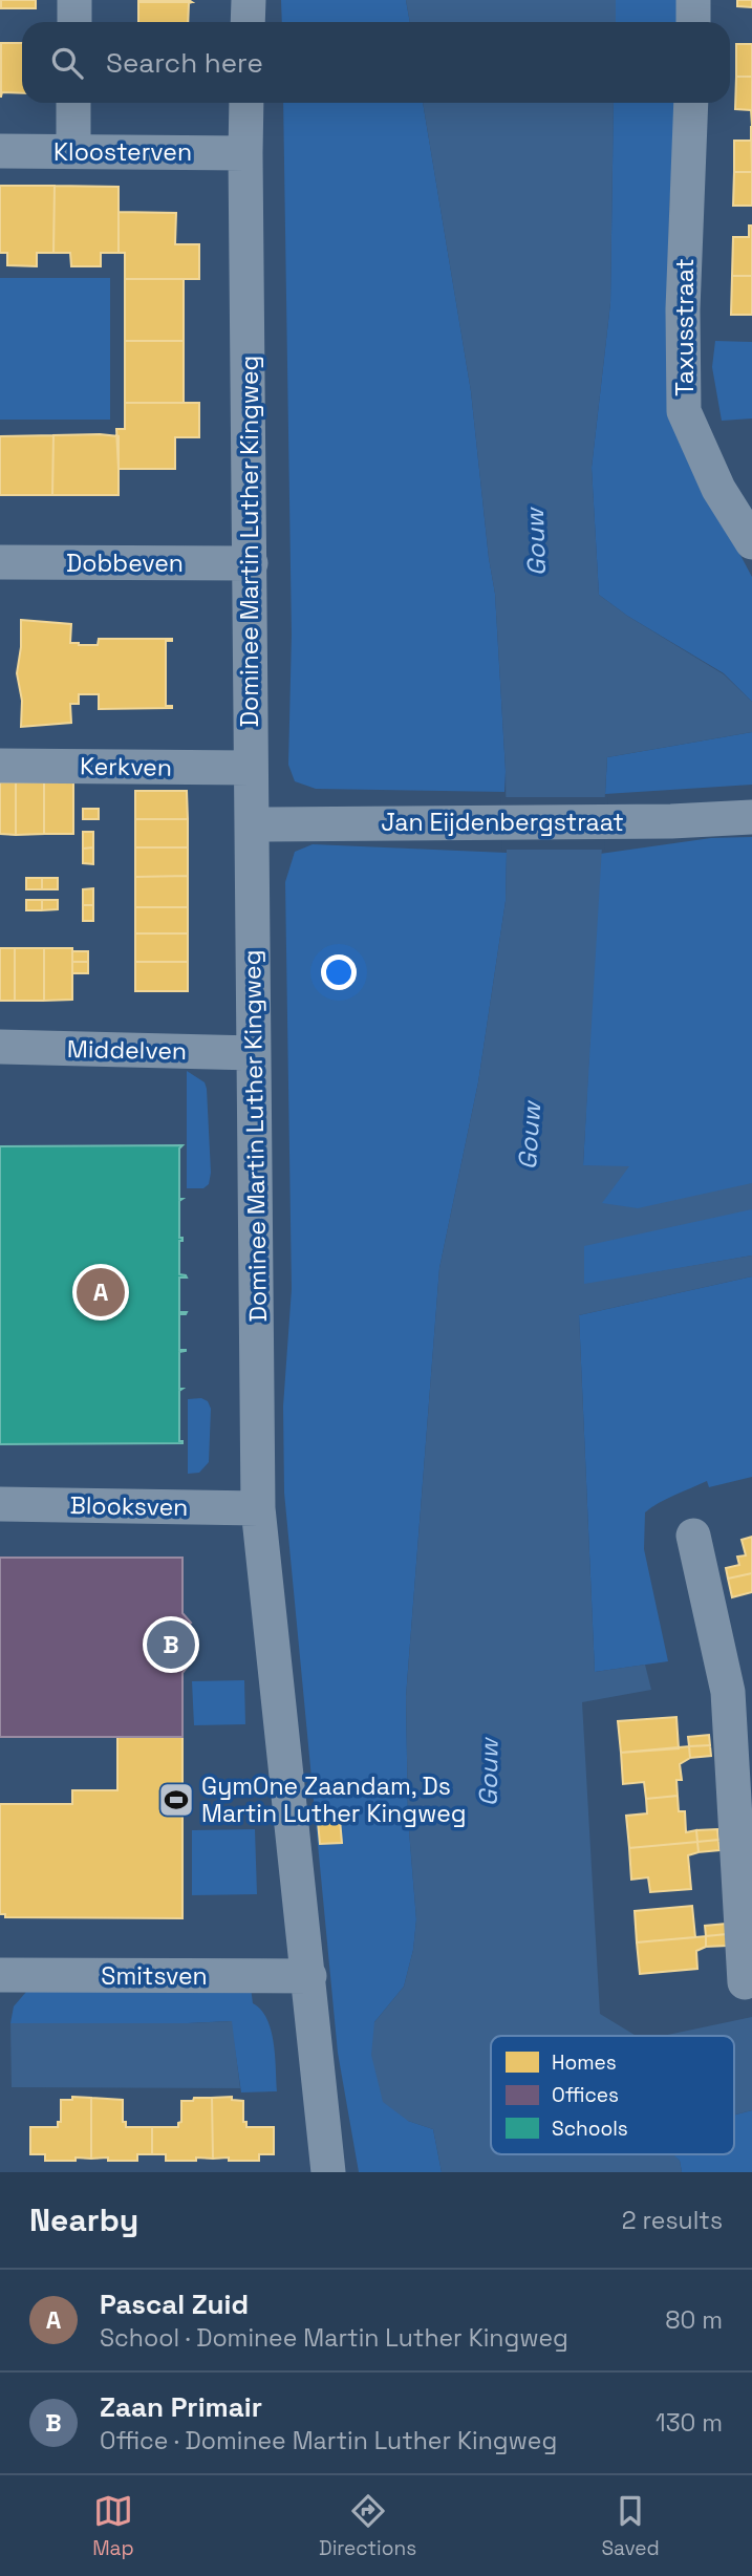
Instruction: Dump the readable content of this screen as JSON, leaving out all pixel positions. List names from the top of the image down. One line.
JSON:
{"streets":{"street":["Kloosterven","Taxusstraat","Dominee Martin Luther Kingweg","Dobbeven","Kerkven","Jan Eijdenbergstraat","Middelven","Blooksven","Smitsven"]},"crossings":[["Kloosterven","Dominee Martin Luther Kingweg"],["Dominee Martin Luther Kingweg","Dobbeven"],["Dominee Martin Luther Kingweg","Kerkven"],["Dominee Martin Luther Kingweg","Jan Eijdenbergstraat"],["Dominee Martin Luther Kingweg","Middelven"],["Dominee Martin Luther Kingweg","Blooksven"],["Dominee Martin Luther Kingweg","Smitsven"]],"water":["Gouw"],"places":{"sports":["GymOne Zaandam, Ds Martin Luther Kingweg"]},"legend":["Homes","Offices","Schools"],"page":{"search":"Search here","pins":["A","B"],"heading":["Nearby","2 results"],"list":[{"mark":"A","name":"Pascal Zuid","note":"School · Dominee Martin Luther Kingweg","value":"80 m"},{"mark":"B","name":"Zaan Primair","note":"Office · Dominee Martin Luther Kingweg","value":"130 m"}],"nav":["Map","Directions","Saved"]}}
